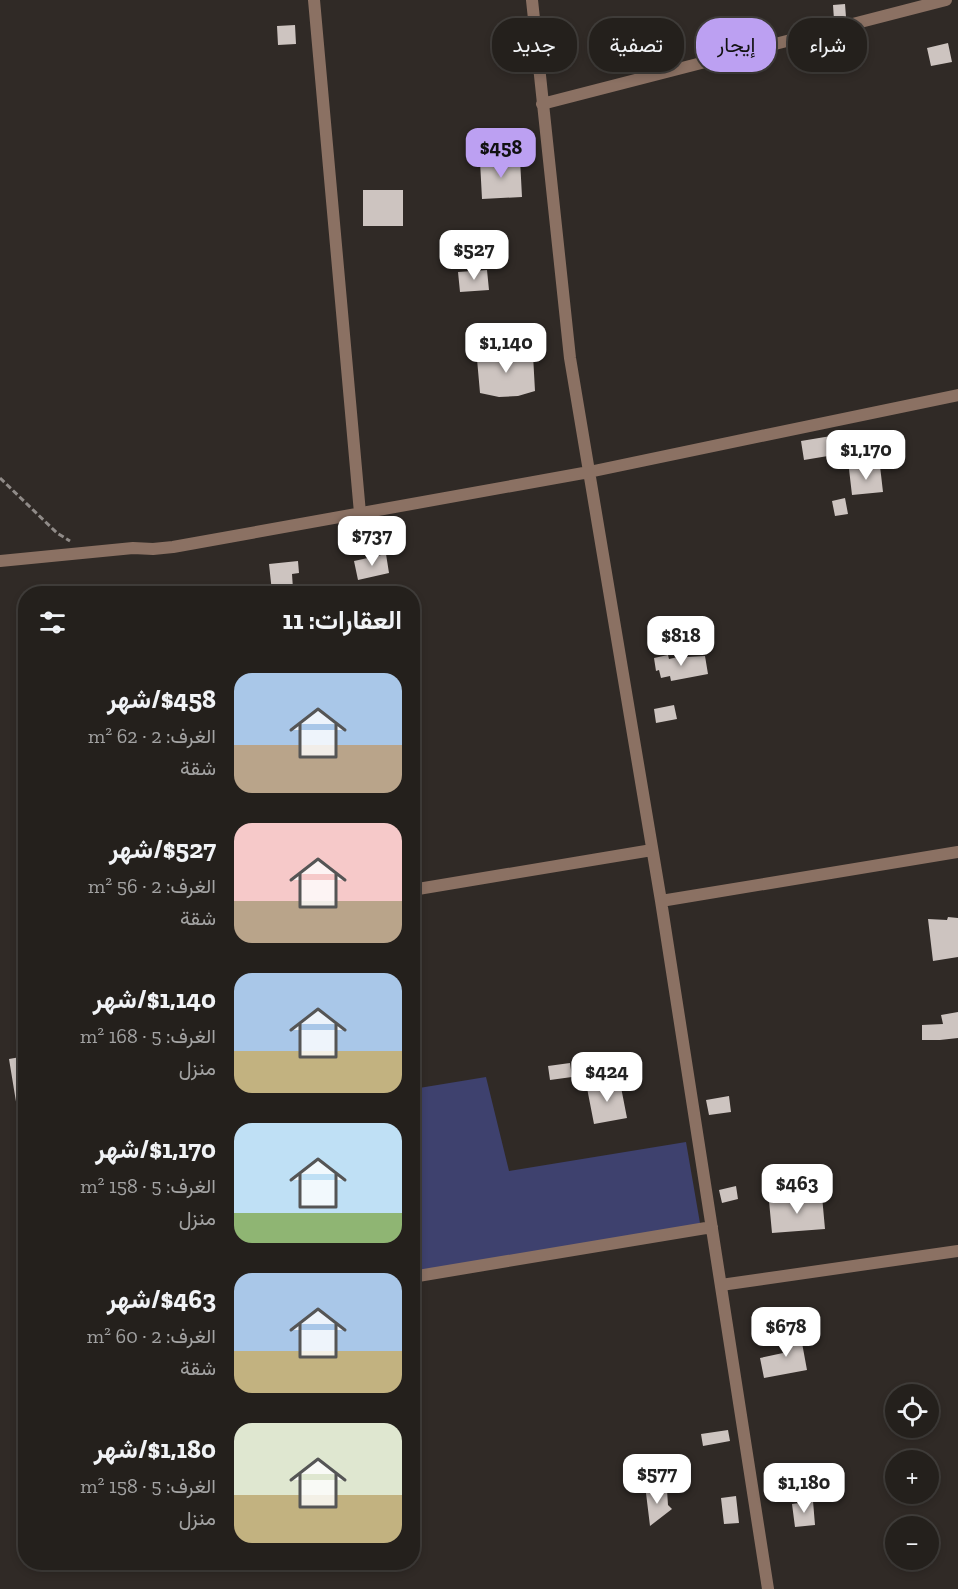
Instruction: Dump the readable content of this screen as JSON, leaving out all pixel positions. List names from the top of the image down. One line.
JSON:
{"page":{"chip":["شراء","إيجار","تصفية","جديد"],"price":["$458","$527","$1,140","$1,170","$737","$818","$424","$463","$678","$577","$1,180"],"heading":"العقارات: 11","list":[{"name":"$458/شهر","note":"الغرف: 2 · 62 m² · شقة"},{"name":"$527/شهر","note":"الغرف: 2 · 56 m² · شقة"},{"name":"$1,140/شهر","note":"الغرف: 5 · 168 m² · منزل"},{"name":"$1,170/شهر","note":"الغرف: 5 · 158 m² · منزل"},{"name":"$463/شهر","note":"الغرف: 2 · 60 m² · شقة"},{"name":"$1,180/شهر","note":"الغرف: 5 · 158 m² · منزل"}],"map_buttons":["+","−"]}}
